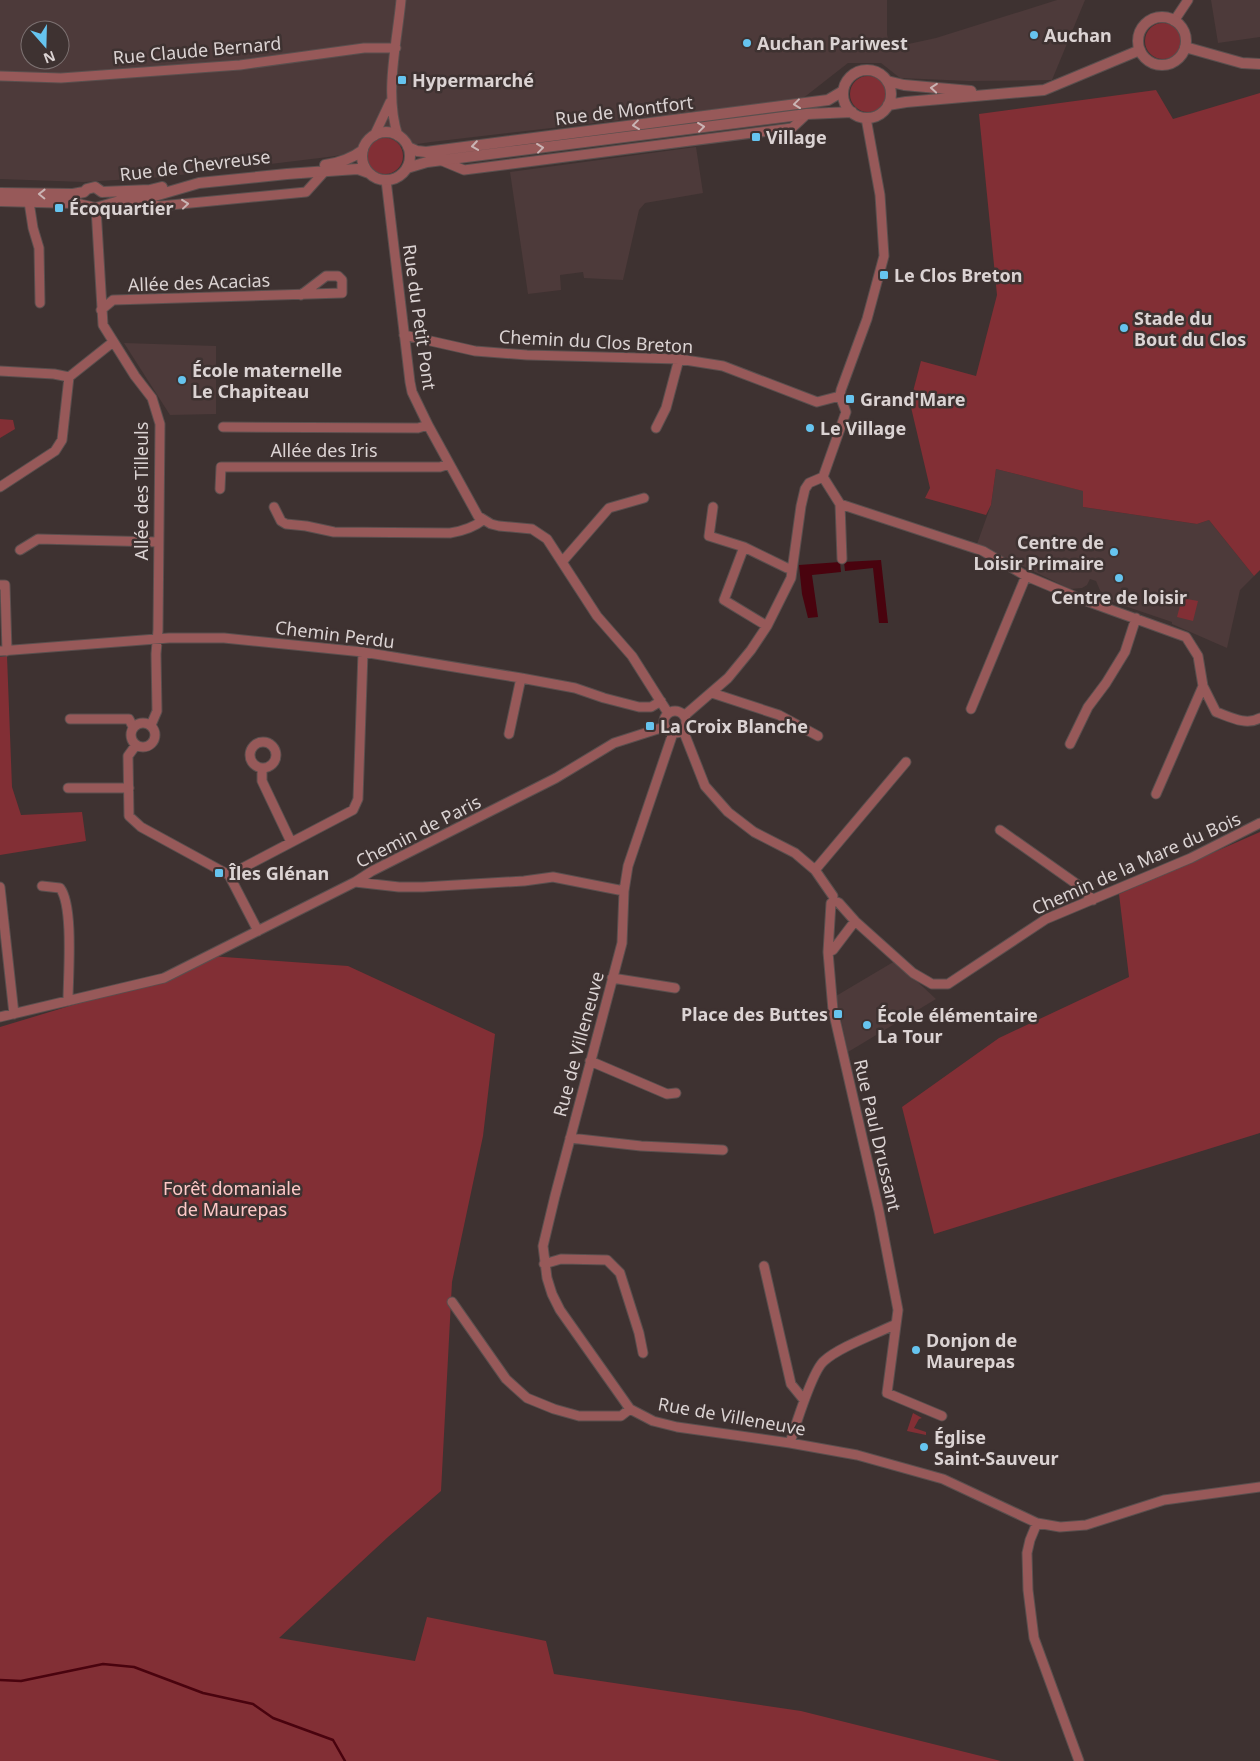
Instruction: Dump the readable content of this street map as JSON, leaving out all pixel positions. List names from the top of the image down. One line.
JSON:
{"streets":{"street":["Rue Claude Bernard","Rue de Montfort","Rue de Chevreuse","Allée des Acacias","Rue du Petit Pont","Chemin du Clos Breton","Allée des Iris","Allée des Tilleuls","Chemin Perdu","Chemin de Paris","Chemin de la Mare du Bois","Rue de Villeneuve","Rue Paul Drussant"]},"crossings":[["Rue de Montfort","Rue de Chevreuse"],["Rue de Montfort","Rue du Petit Pont"],["Rue de Chevreuse","Rue du Petit Pont"],["Rue de Chevreuse","Allée des Tilleuls"],["Allée des Acacias","Allée des Tilleuls"],["Rue du Petit Pont","Chemin du Clos Breton"],["Rue du Petit Pont","Allée des Iris"],["Allée des Tilleuls","Chemin Perdu"],["Chemin de Paris","Rue de Villeneuve"]],"parks":["Forêt domaniale de Maurepas"],"places":{"other":["Auchan","Auchan Pariwest","Stade du Bout du Clos","École maternelle Le Chapiteau","Le Village","Centre de Loisir Primaire","Centre de loisir","École élémentaire La Tour","Donjon de Maurepas","Église Saint-Sauveur"],"transit":["Hypermarché","Village","Écoquartier","Le Clos Breton","Grand'Mare","La Croix Blanche","Îles Glénan","Place des Buttes"]},"north":"bottom"}
